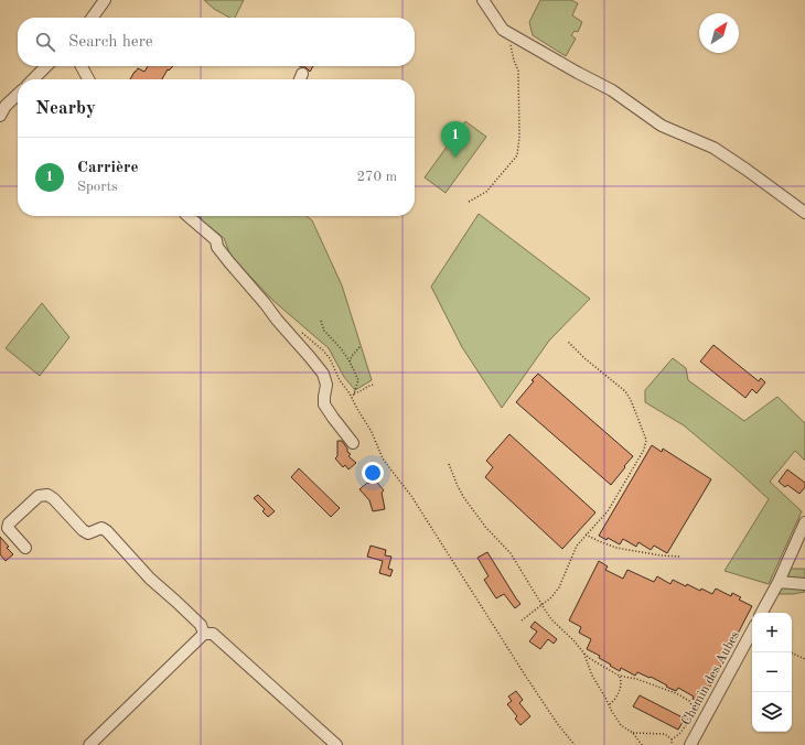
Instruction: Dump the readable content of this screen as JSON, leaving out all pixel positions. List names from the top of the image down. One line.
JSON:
{"streets":{"street":["Chemin des Aubes"]},"north":"top right","page":{"search":"Search here","heading":"Nearby","pins":"1","list":[{"mark":"1","name":"Carrière","note":"Sports","value":"270 m"}],"map_buttons":["+","−"]}}
